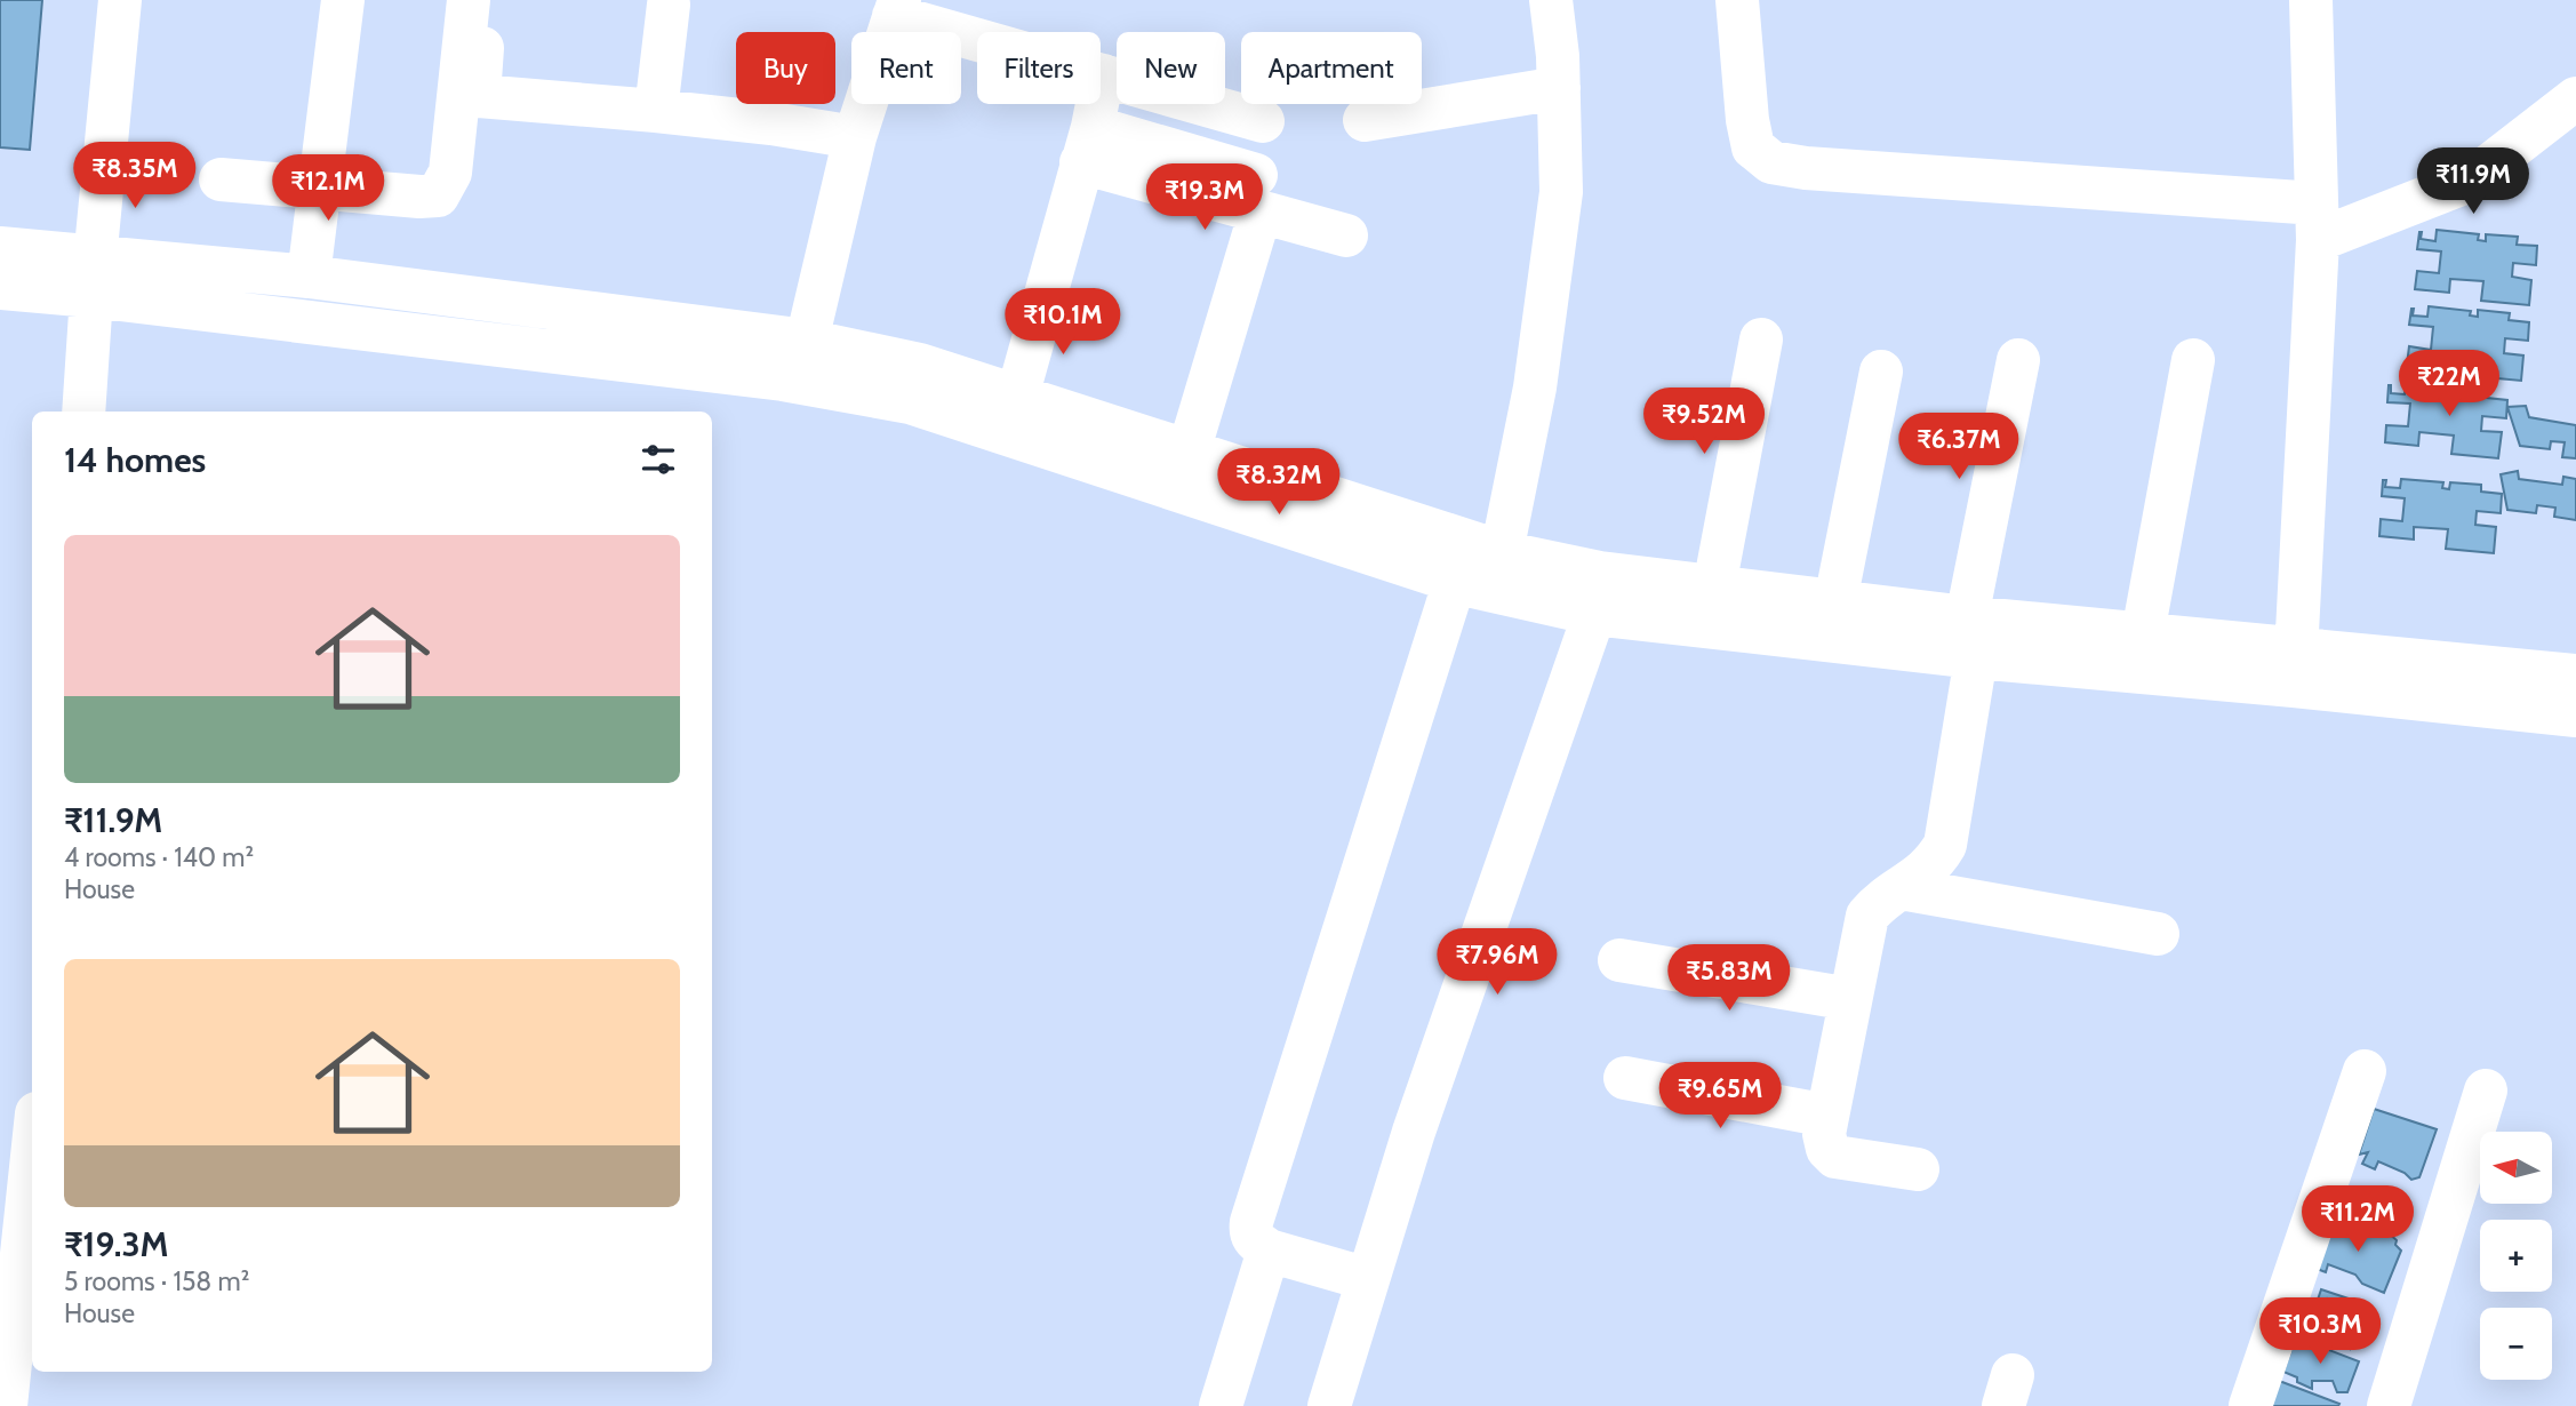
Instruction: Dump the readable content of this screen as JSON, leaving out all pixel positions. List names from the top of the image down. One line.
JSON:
{"north":"left","page":{"chip":["Buy","Rent","Filters","New","Apartment"],"price":["₹8.35M","₹11.9M","₹12.1M","₹19.3M","₹10.1M","₹22M","₹9.52M","₹6.37M","₹8.32M","₹7.96M","₹5.83M","₹9.65M","₹11.2M","₹10.3M"],"heading":"14 homes","list":[{"name":"₹11.9M","note":"4 rooms · 140 m² · House"},{"name":"₹19.3M","note":"5 rooms · 158 m² · House"}],"map_buttons":["+","−"]}}
